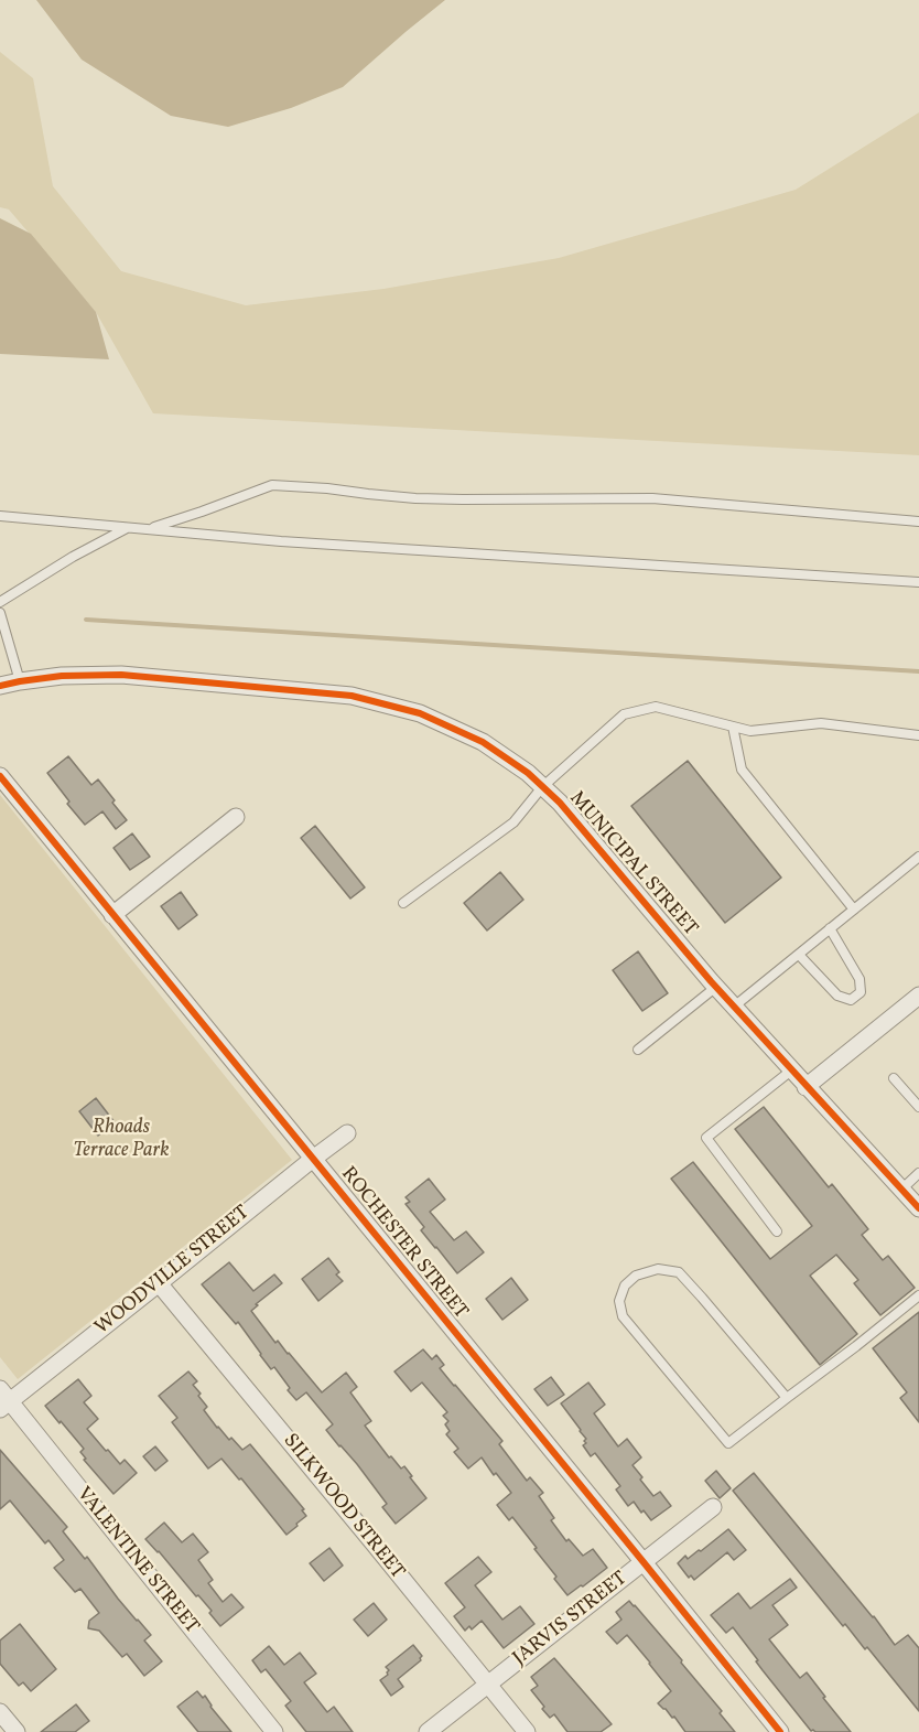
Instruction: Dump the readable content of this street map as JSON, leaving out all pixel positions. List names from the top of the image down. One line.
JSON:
{"streets":{"street":["MUNICIPAL STREET","ROCHESTER STREET","WOODVILLE STREET","SILKWOOD STREET","VALENTINE STREET","JARVIS STREET"]},"crossings":[["ROCHESTER STREET","WOODVILLE STREET"],["ROCHESTER STREET","JARVIS STREET"],["WOODVILLE STREET","SILKWOOD STREET"],["WOODVILLE STREET","VALENTINE STREET"],["SILKWOOD STREET","JARVIS STREET"]],"parks":["Rhoads Terrace Park"]}
